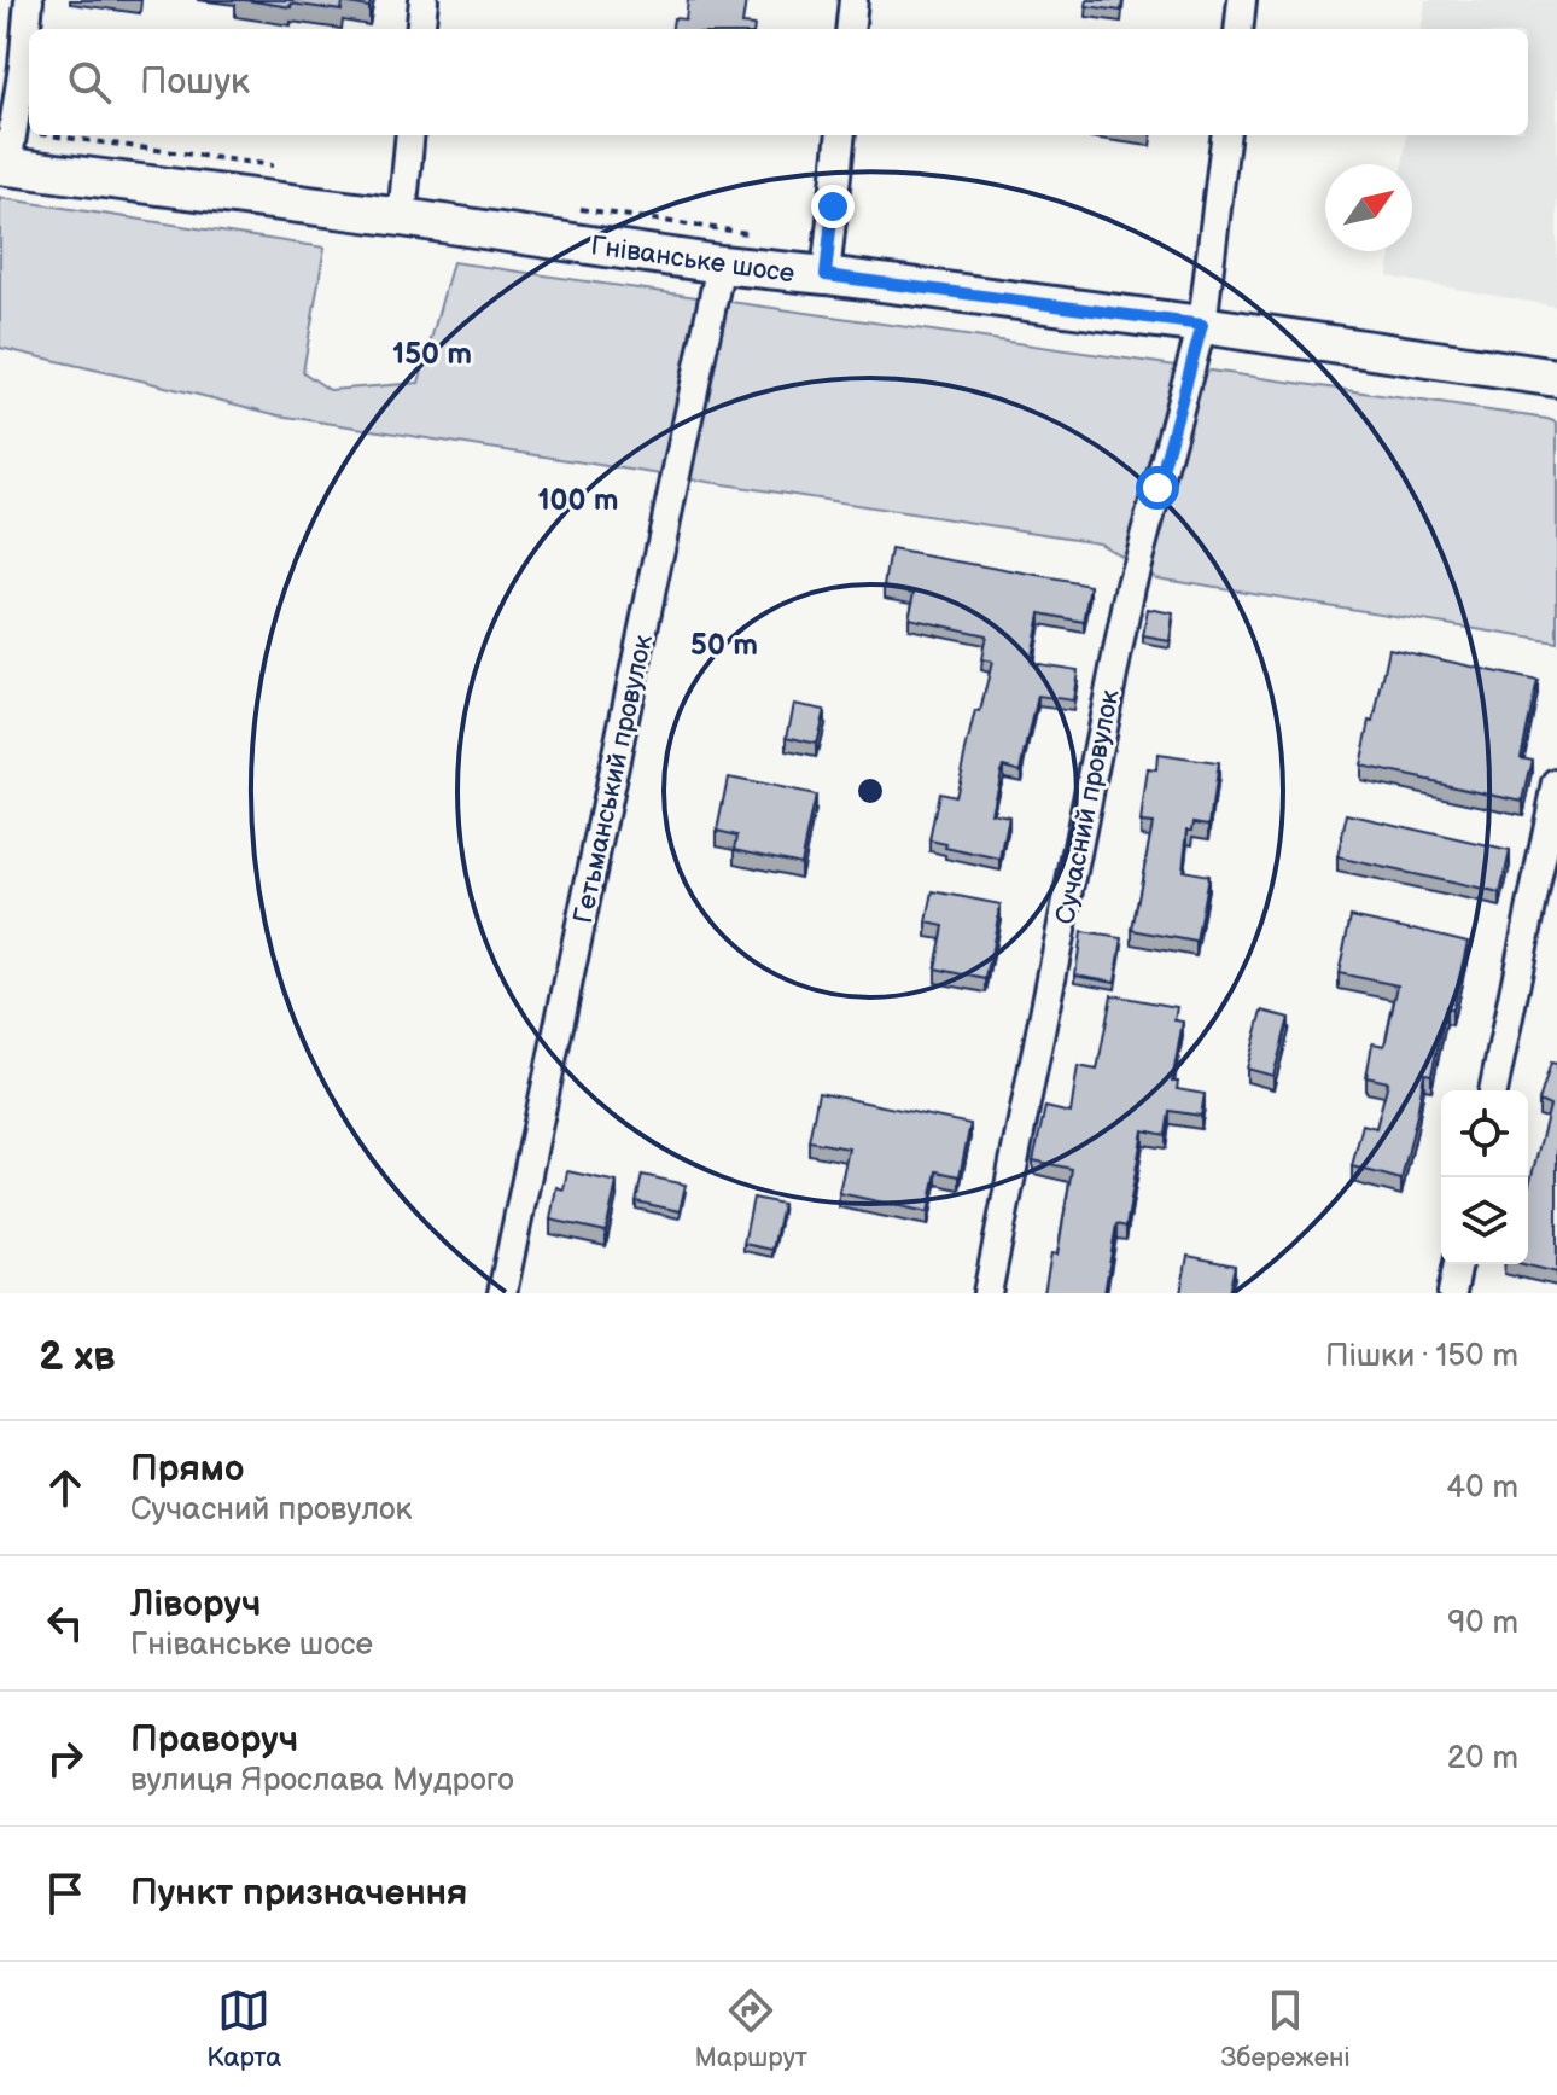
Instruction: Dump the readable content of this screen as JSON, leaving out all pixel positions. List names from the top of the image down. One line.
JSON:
{"streets":{"main road":["Гніванське шосе"],"street":["Гетьманський провулок","Сучасний провулок"]},"crossings":[["Гніванське шосе","Гетьманський провулок"],["Гніванське шосе","Сучасний провулок"]],"north":"top right","page":{"search":"Пошук","heading":["2 хв","Пішки · 150 m"],"list":[["Прямо","Сучасний провулок","40 m"],["Ліворуч","Гніванське шосе","90 m"],["Праворуч","вулиця Ярослава Мудрого","20 m"],"Пункт призначення"],"nav":["Карта","Маршрут","Збережені"]},"rings":["150 m","100 m","50 m"]}
